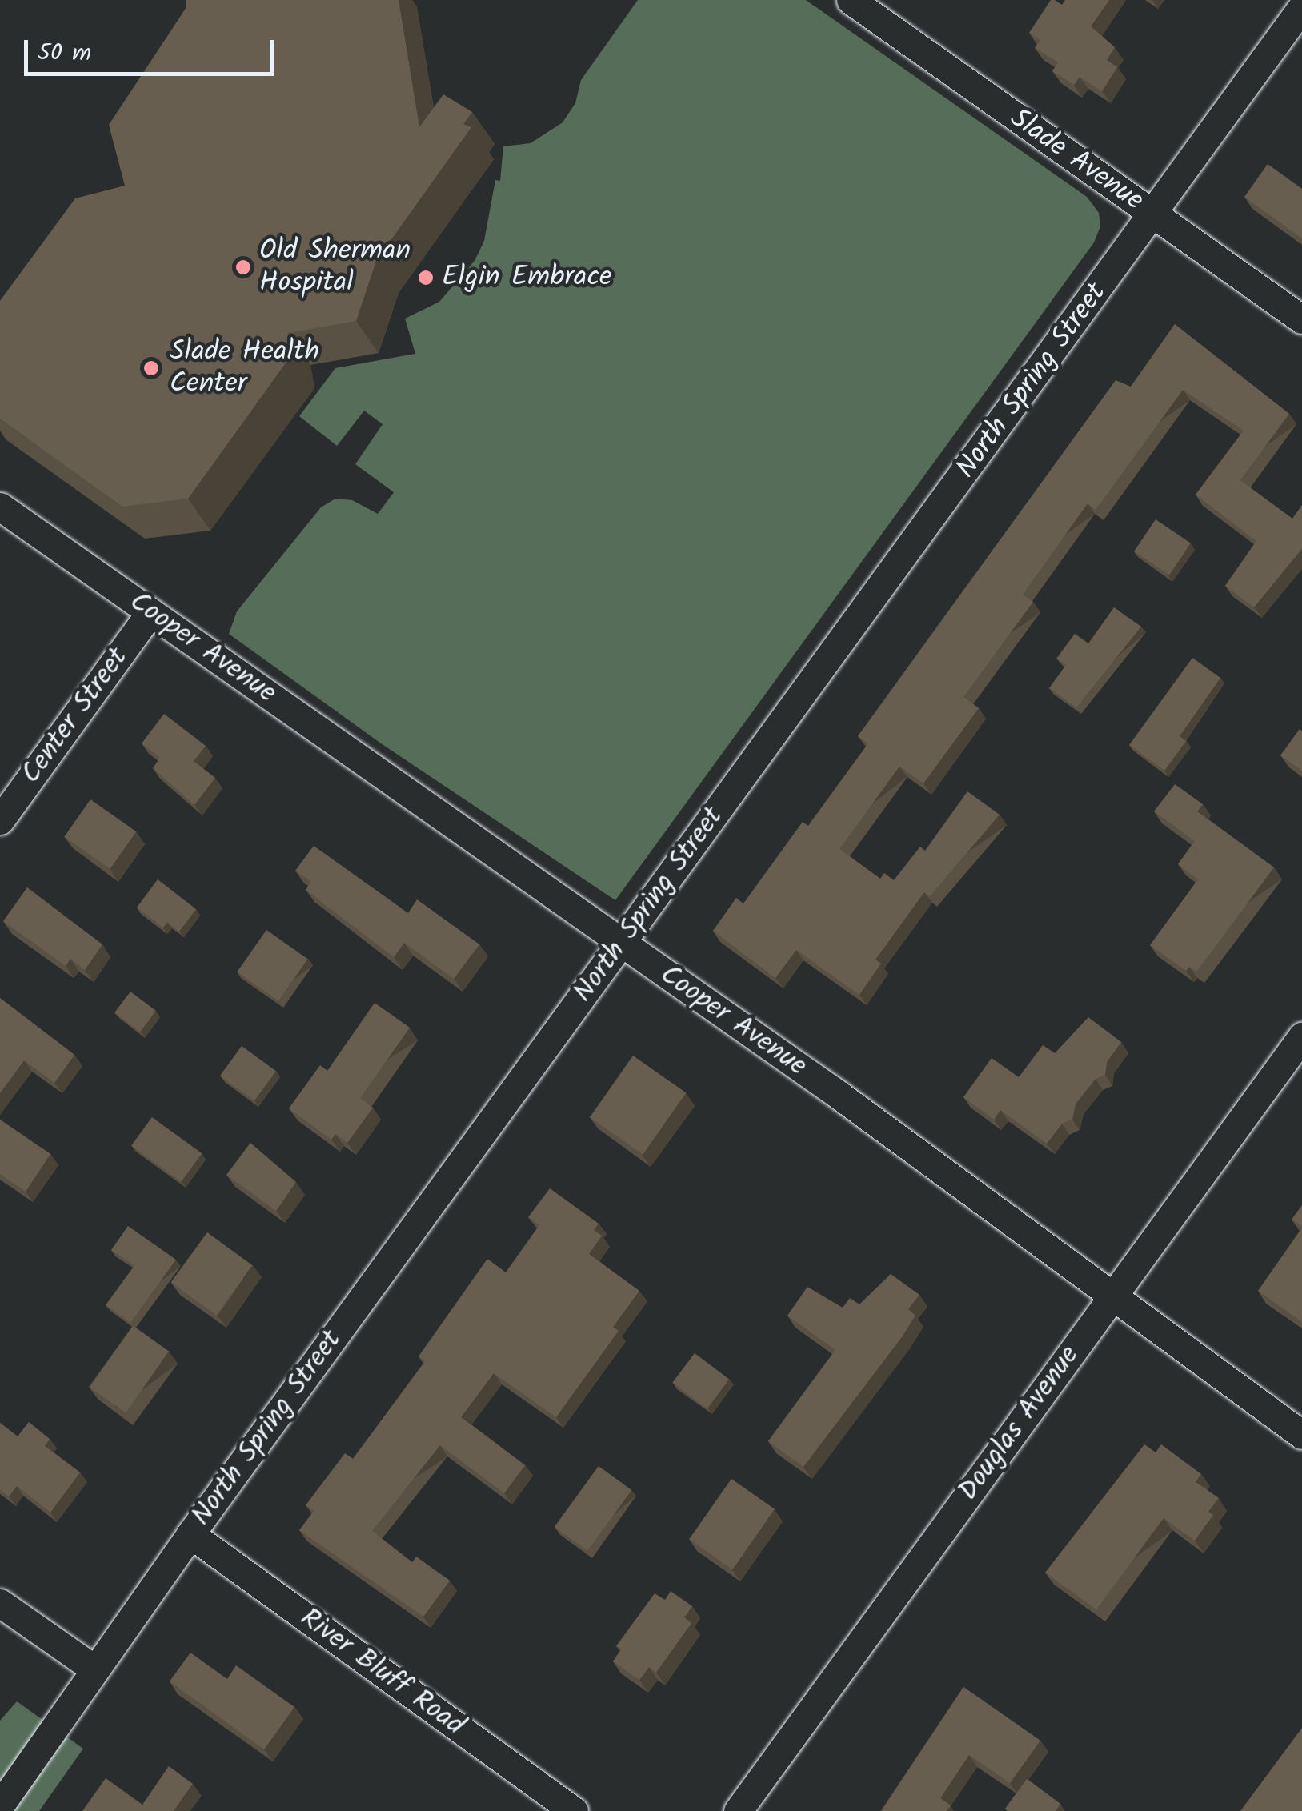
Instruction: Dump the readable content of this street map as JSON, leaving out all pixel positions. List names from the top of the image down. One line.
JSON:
{"streets":{"street":["Slade Avenue","North Spring Street","Cooper Avenue","Center Street","Douglas Avenue","River Bluff Road"]},"crossings":[["Slade Avenue","North Spring Street"],["North Spring Street","Cooper Avenue"],["North Spring Street","River Bluff Road"],["Cooper Avenue","Center Street"],["Cooper Avenue","Douglas Avenue"]],"places":["Old Sherman Hospital","Elgin Embrace","Slade Health Center"],"scale_bar":"50 m"}
